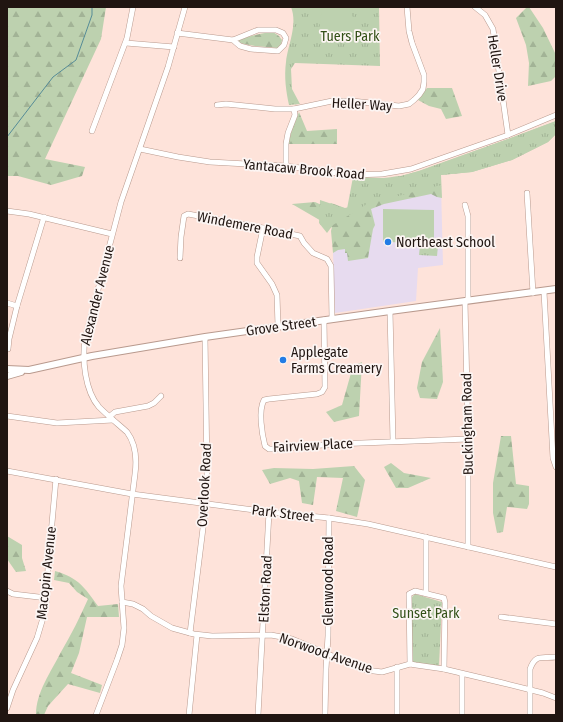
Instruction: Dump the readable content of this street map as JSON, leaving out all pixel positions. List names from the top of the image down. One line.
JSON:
{"streets":{"main road":["Grove Street"],"street":["Heller Drive","Heller Way","Yantacaw Brook Road","Windemere Road","Alexander Avenue","Buckingham Road","Fairview Place","Overlook Road","Park Street","Macopin Avenue","Glenwood Road","Elston Road","Norwood Avenue"]},"crossings":[["Heller Drive","Yantacaw Brook Road"],["Yantacaw Brook Road","Alexander Avenue"],["Windemere Road","Grove Street"],["Alexander Avenue","Grove Street"],["Alexander Avenue","Park Street"],["Alexander Avenue","Norwood Avenue"],["Grove Street","Buckingham Road"],["Grove Street","Fairview Place"],["Grove Street","Overlook Road"],["Buckingham Road","Fairview Place"],["Buckingham Road","Park Street"],["Overlook Road","Park Street"],["Overlook Road","Norwood Avenue"],["Park Street","Macopin Avenue"],["Park Street","Glenwood Road"],["Park Street","Elston Road"],["Glenwood Road","Norwood Avenue"],["Elston Road","Norwood Avenue"]],"parks":["Tuers Park","Sunset Park"],"places":["Northeast School","Applegate Farms Creamery"]}
